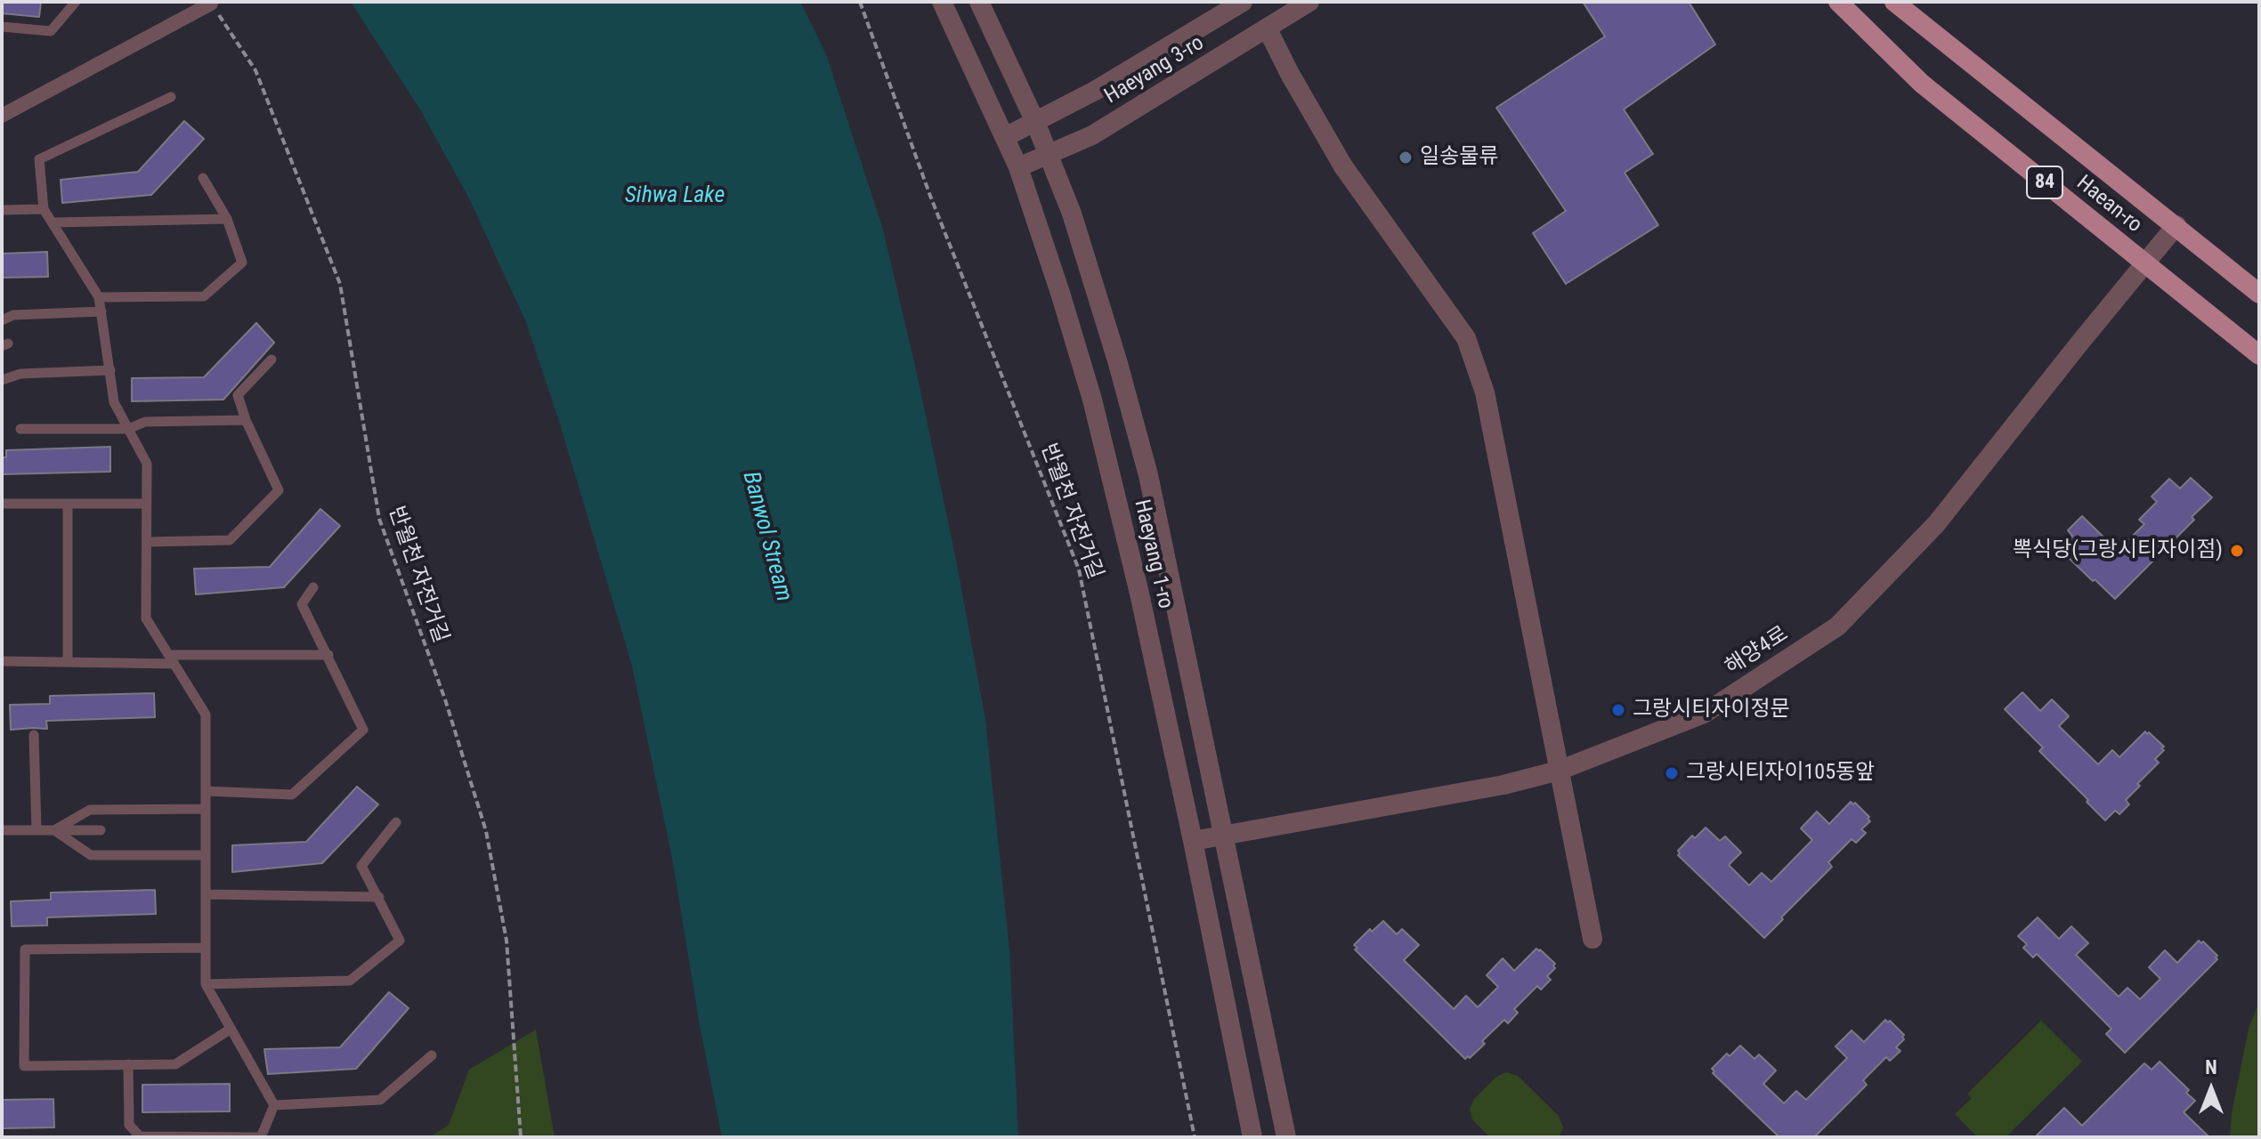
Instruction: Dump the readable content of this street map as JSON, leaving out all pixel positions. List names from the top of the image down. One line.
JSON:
{"streets":{"main road":["84","Haean-ro"],"street":["Haeyang 3-ro","Haeyang 1-ro","해양4로"],"path":["반월천 자전거길"]},"crossings":[["Haeyang 3-ro","Haeyang 1-ro"],["Haean-ro","해양4로"],["Haeyang 1-ro","해양4로"]],"water":["Sihwa Lake","Banwol Stream"],"places":["일송물류","뽁식당(그랑시티자이점)","그랑시티자이정문","그랑시티자이105동앞"],"north":"top"}
